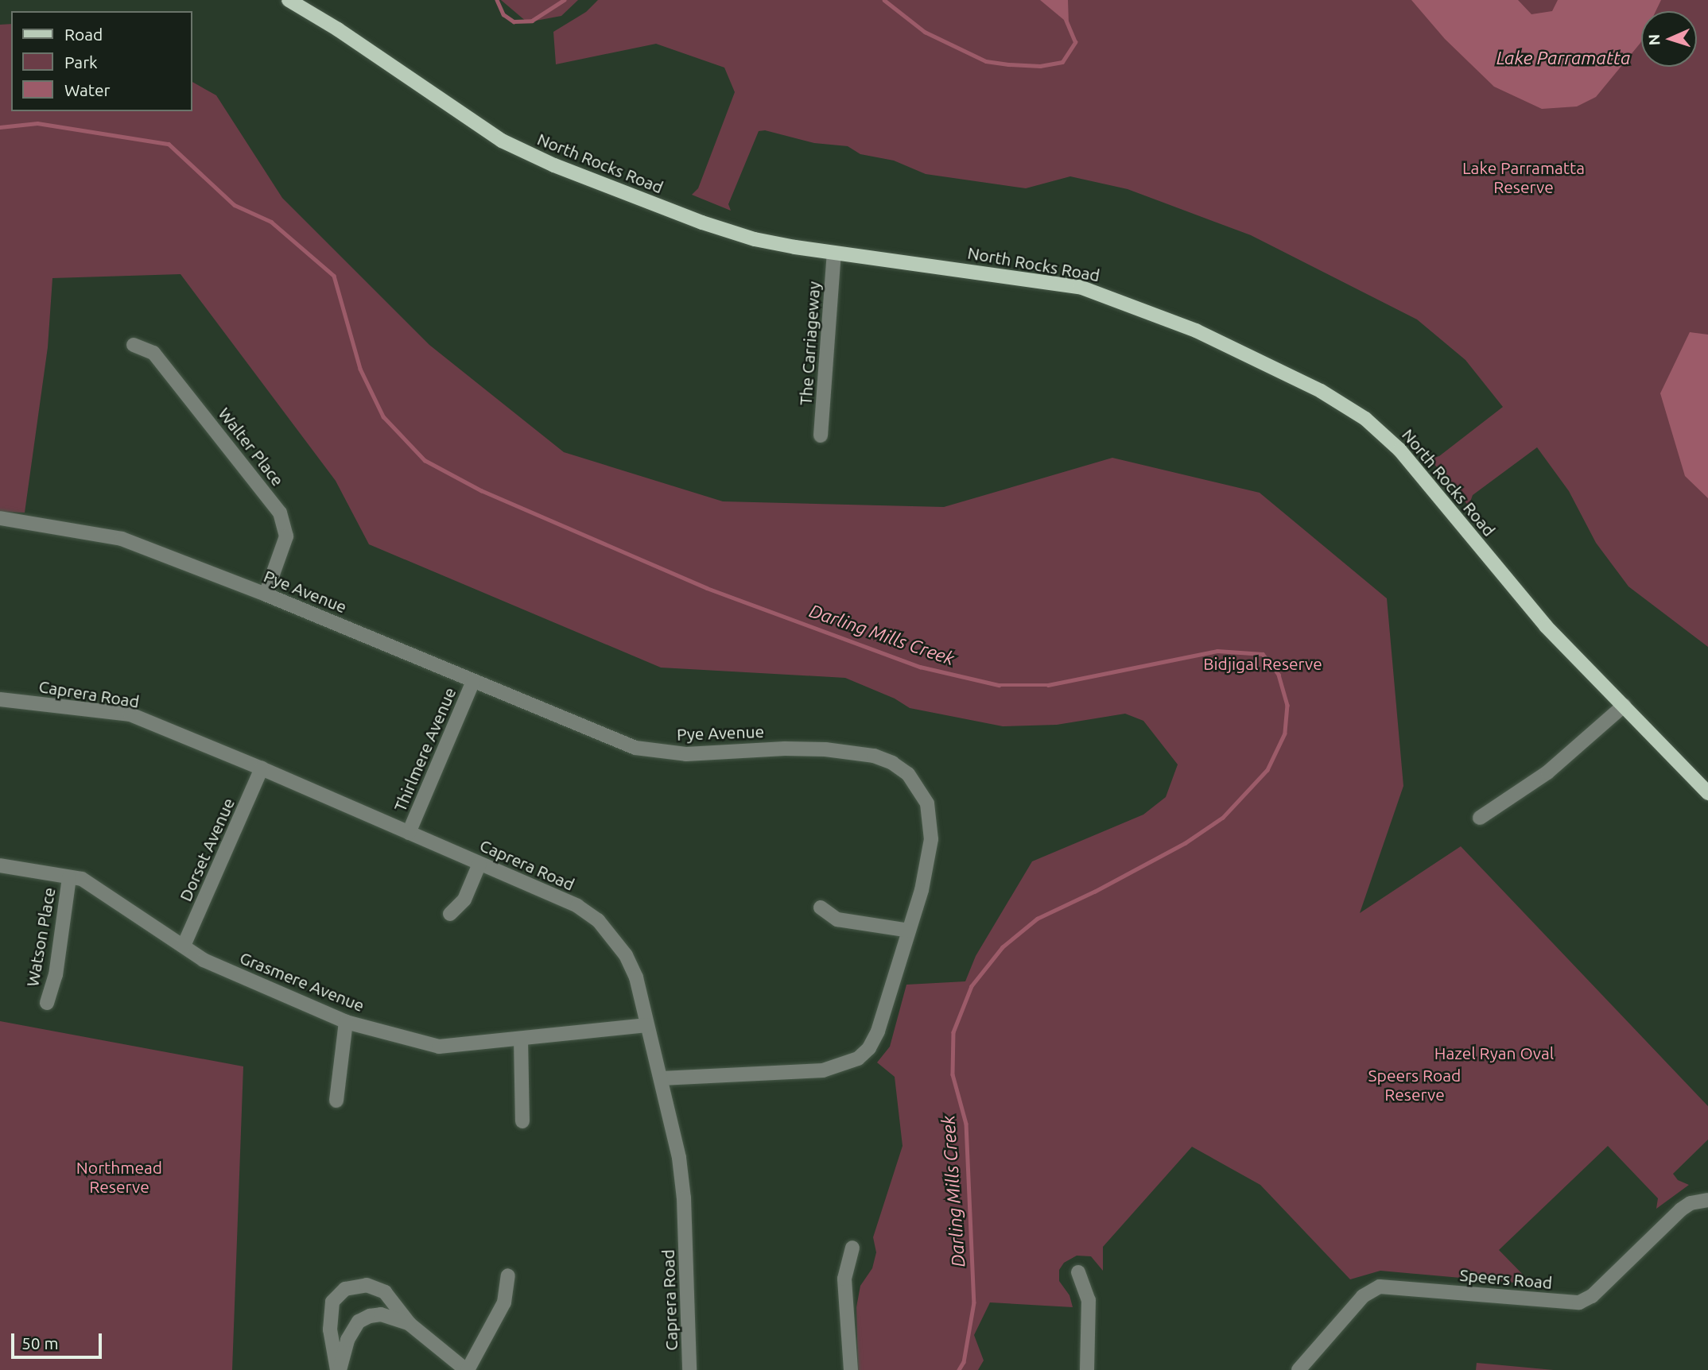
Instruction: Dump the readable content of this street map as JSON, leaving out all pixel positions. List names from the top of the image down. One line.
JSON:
{"streets":{"main road":["North Rocks Road"],"street":["The Carriageway","Walter Place","Pye Avenue","Caprera Road","Thirlmere Avenue","Dorset Avenue","Watson Place","Grasmere Avenue","Speers Road"]},"crossings":[["North Rocks Road","The Carriageway"],["Walter Place","Pye Avenue"],["Pye Avenue","Caprera Road"],["Pye Avenue","Thirlmere Avenue"],["Caprera Road","Thirlmere Avenue"],["Caprera Road","Dorset Avenue"],["Caprera Road","Grasmere Avenue"],["Dorset Avenue","Grasmere Avenue"],["Watson Place","Grasmere Avenue"]],"water":["Lake Parramatta","Darling Mills Creek"],"parks":["Lake Parramatta Reserve","Bidjigal Reserve","Hazel Ryan Oval","Speers Road Reserve","Northmead Reserve"],"legend":["Road","Park","Water"],"scale_bar":"50 m","north":"left"}
